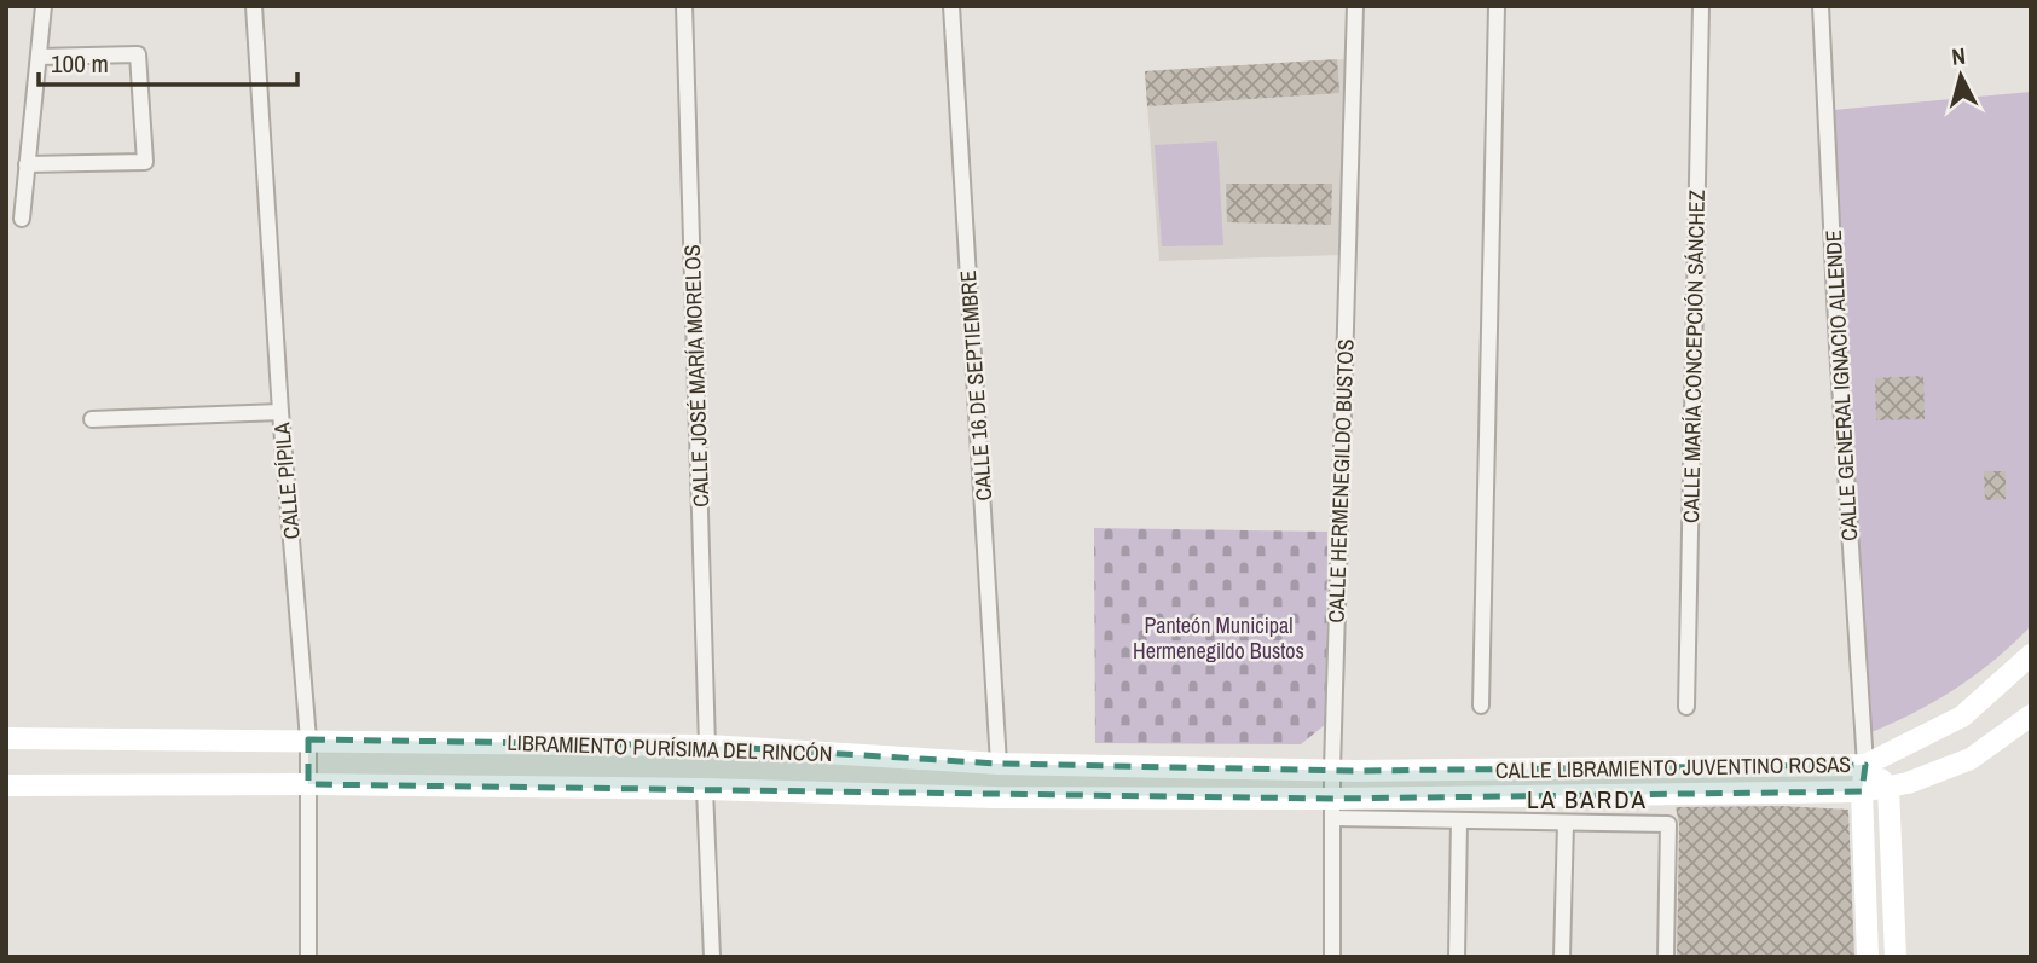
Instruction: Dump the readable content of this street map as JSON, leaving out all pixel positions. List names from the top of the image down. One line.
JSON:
{"streets":{"main road":["LIBRAMIENTO PURÍSIMA DEL RINCÓN","CALLE LIBRAMIENTO JUVENTINO ROSAS"],"street":["CALLE MARÍA CONCEPCIÓN SÁNCHEZ","CALLE JOSÉ MARÍA MORELOS","CALLE 16 DE SEPTIEMBRE","CALLE GENERAL IGNACIO ALLENDE","CALLE PÍPILA","CALLE HERMENEGILDO BUSTOS"]},"crossings":[["CALLE JOSÉ MARÍA MORELOS","LIBRAMIENTO PURÍSIMA DEL RINCÓN"],["CALLE 16 DE SEPTIEMBRE","LIBRAMIENTO PURÍSIMA DEL RINCÓN"],["CALLE GENERAL IGNACIO ALLENDE","CALLE LIBRAMIENTO JUVENTINO ROSAS"],["CALLE PÍPILA","LIBRAMIENTO PURÍSIMA DEL RINCÓN"],["CALLE HERMENEGILDO BUSTOS","LIBRAMIENTO PURÍSIMA DEL RINCÓN"],["CALLE HERMENEGILDO BUSTOS","CALLE LIBRAMIENTO JUVENTINO ROSAS"],["LIBRAMIENTO PURÍSIMA DEL RINCÓN","CALLE LIBRAMIENTO JUVENTINO ROSAS"]],"districts":["LA BARDA"],"parks":["Panteón Municipal Hermenegildo Bustos"],"scale_bar":"100 m","north":"top"}
